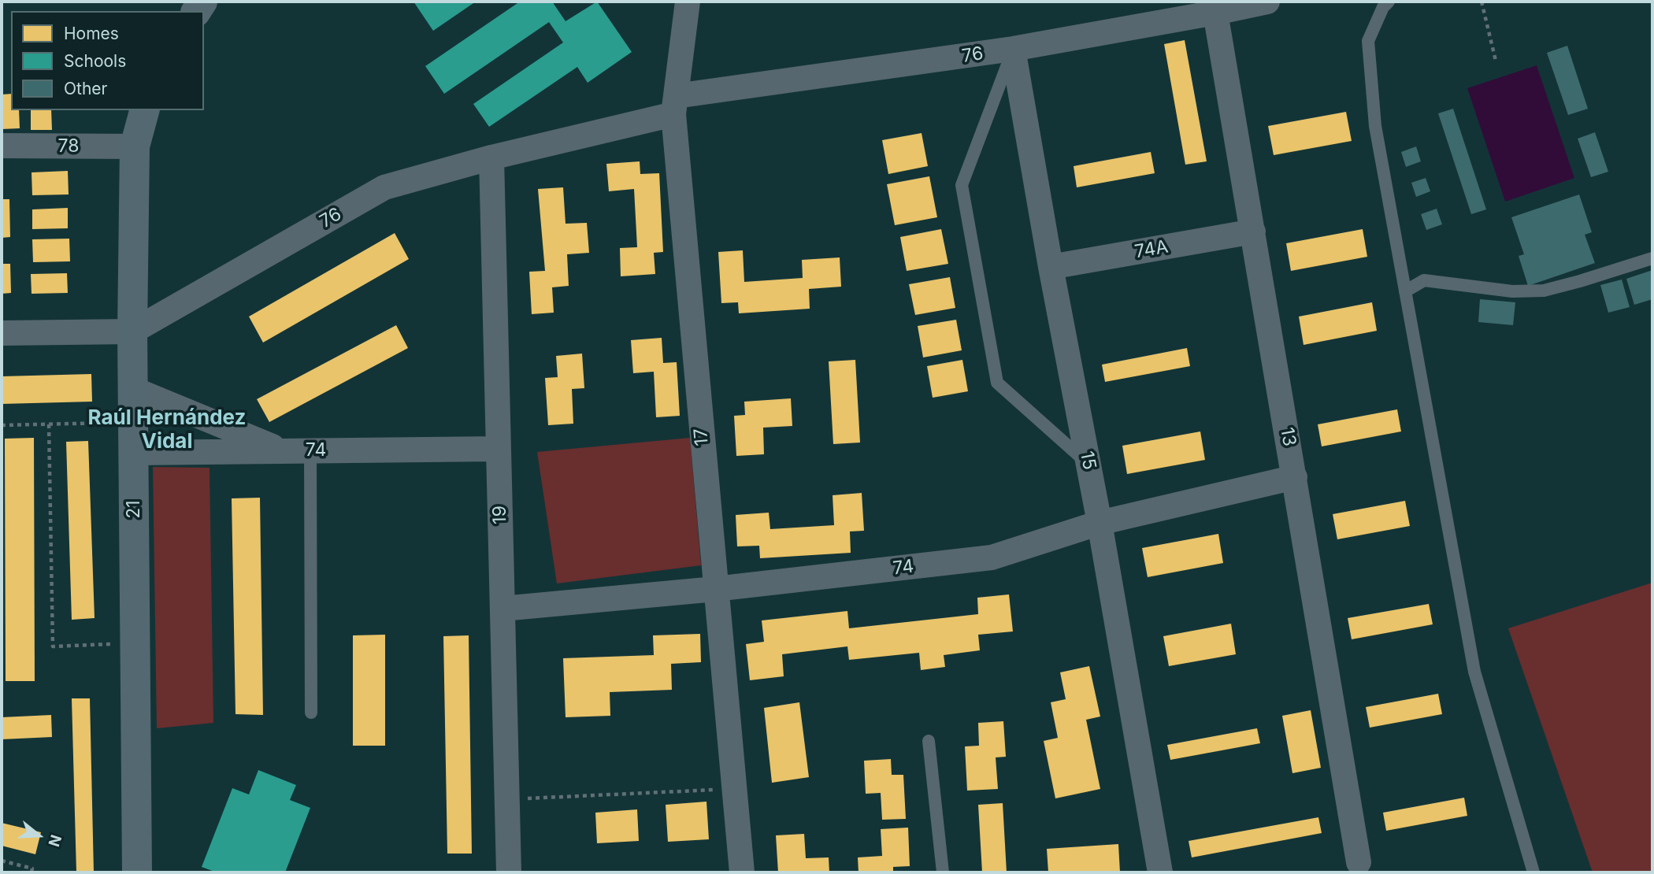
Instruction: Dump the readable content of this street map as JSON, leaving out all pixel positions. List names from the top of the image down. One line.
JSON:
{"streets":{"street":["76","78","74A","17","13","74","15","21","19"]},"crossings":[["76","17"],["76","13"],["76","15"],["76","21"],["76","19"],["78","21"],["74A","13"],["74A","15"],["17","74"],["13","74"],["74","15"],["74","21"],["74","19"]],"districts":["Raúl Hernández Vidal"],"legend":["Homes","Schools","Other"],"north":"right"}
